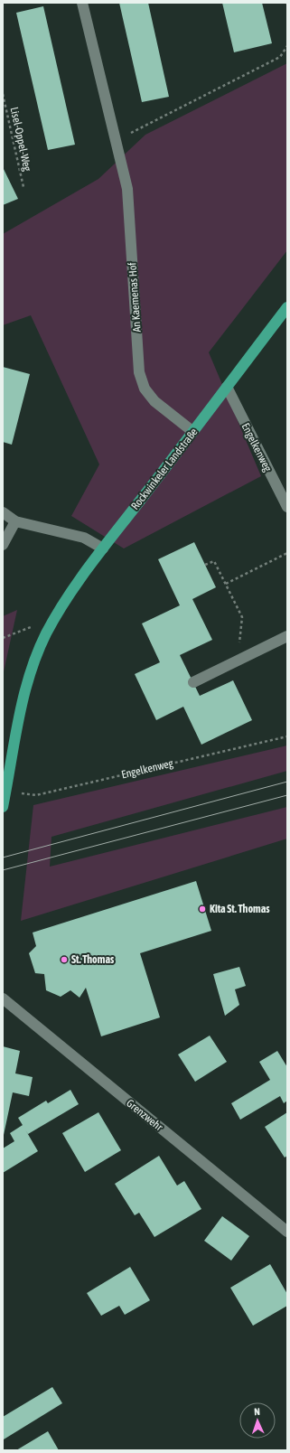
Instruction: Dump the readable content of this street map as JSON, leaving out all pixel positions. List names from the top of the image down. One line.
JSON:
{"streets":{"main road":["Rockwinkeler Landstraße"],"street":["An Kaemenas Hof","Engelkenweg","Grenzwehr"],"path":["Lisel-Oppel-Weg"]},"crossings":[["An Kaemenas Hof","Rockwinkeler Landstraße"],["Engelkenweg","Rockwinkeler Landstraße"]],"places":["Kita St. Thomas","St. Thomas"],"north":"top"}
